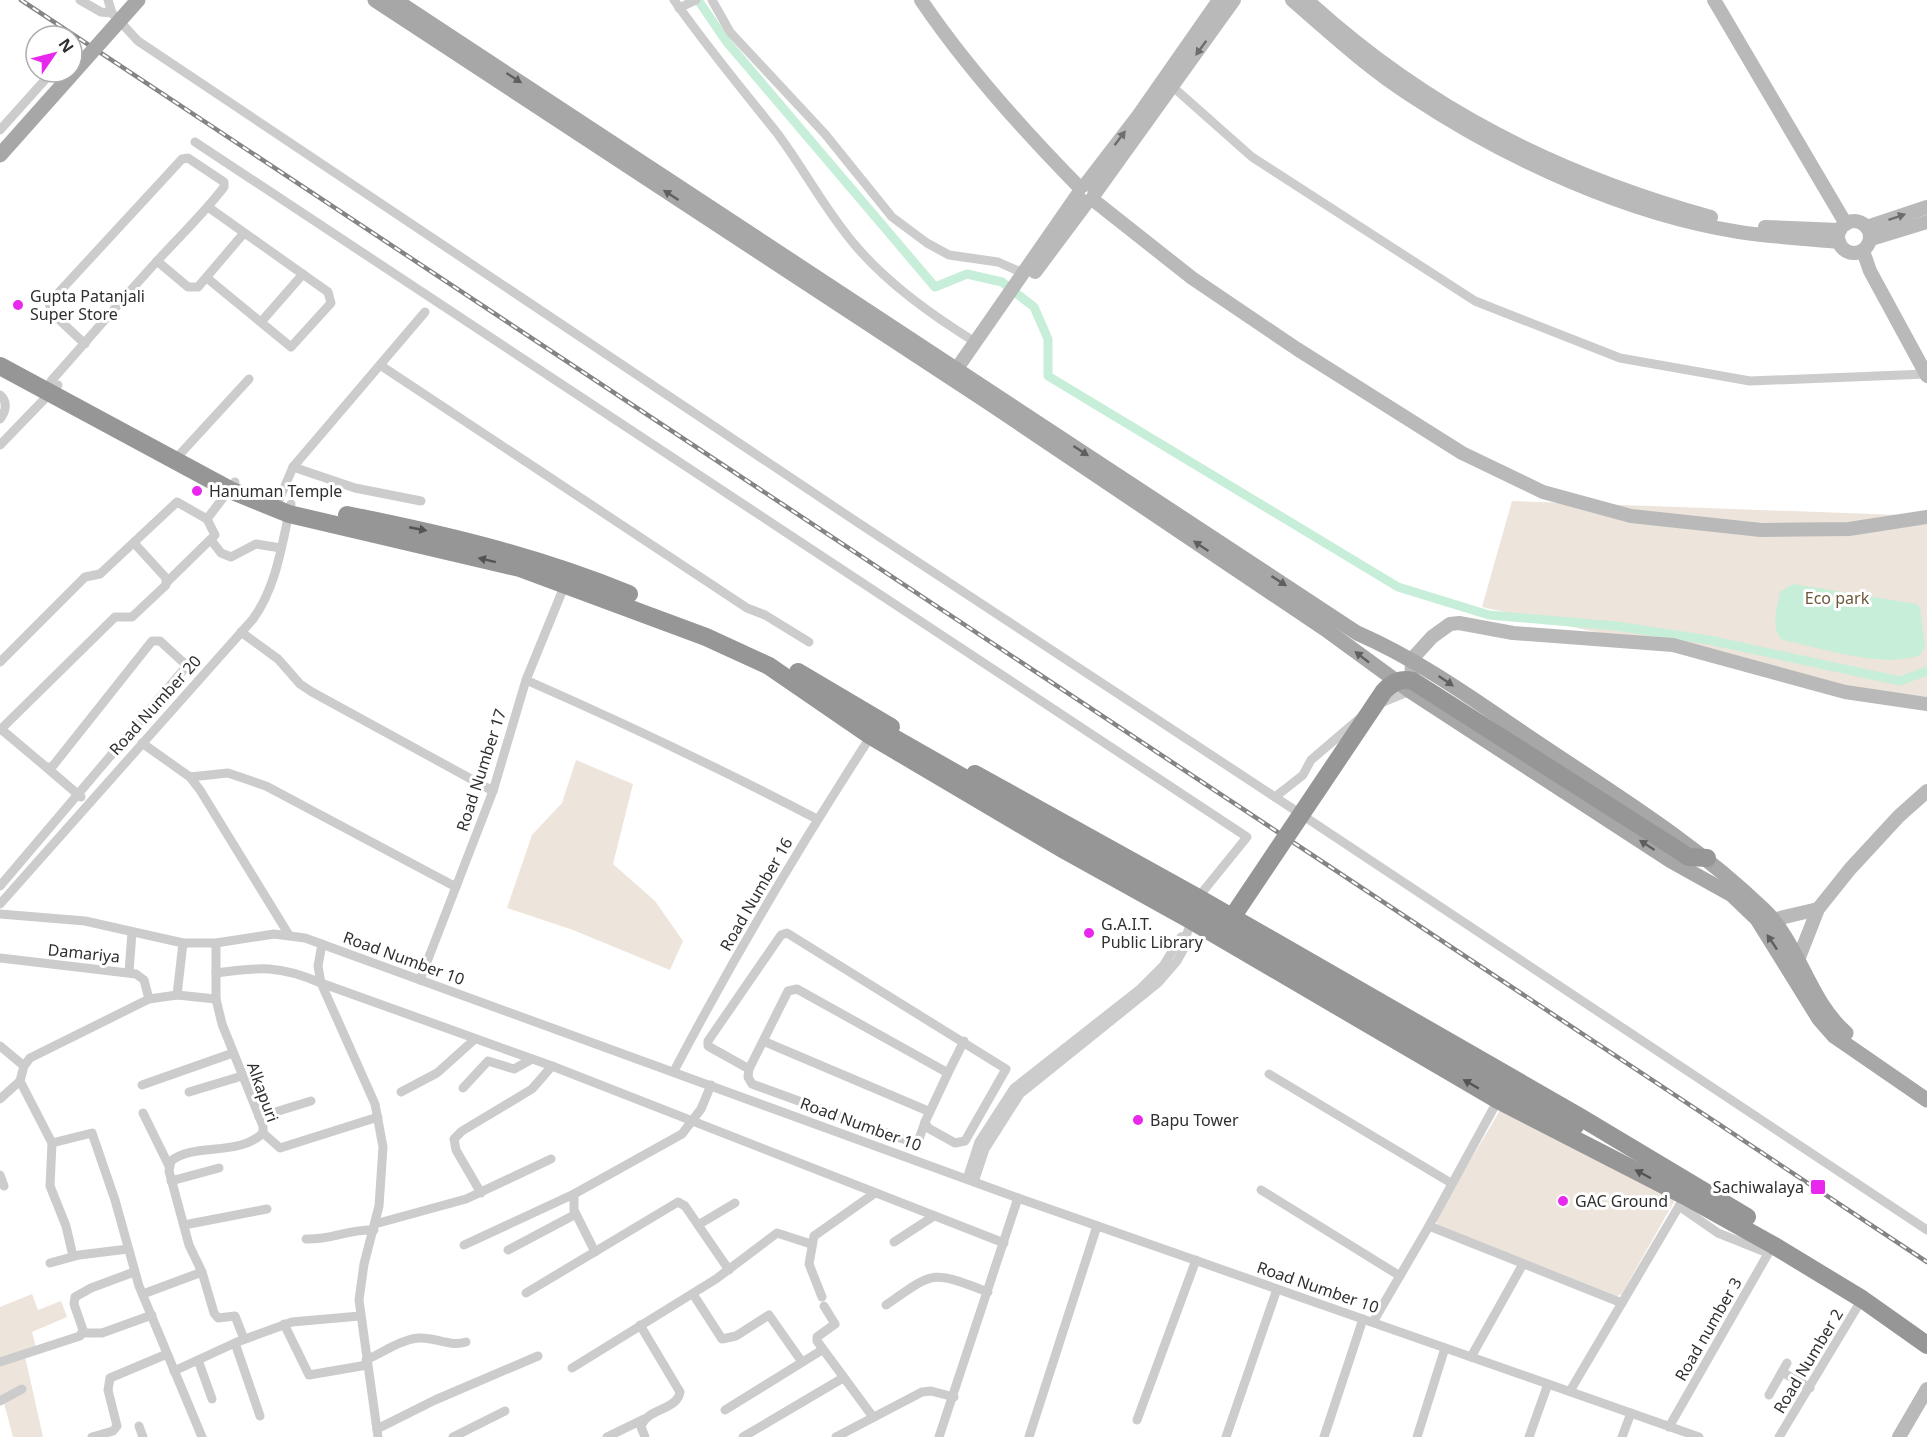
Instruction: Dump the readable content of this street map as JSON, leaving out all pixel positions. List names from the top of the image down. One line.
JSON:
{"streets":{"street":["Road Number 20","Road Number 17","Road Number 16","Damariya","Road Number 10","Alkapuri","Road number 3","Road Number 2"]},"crossings":[["Road Number 17","Road Number 10"],["Road Number 16","Road Number 10"],["Road Number 10","Alkapuri"],["Road Number 10","Road number 3"]],"parks":["Eco park"],"places":{"other":["Gupta Patanjali Super Store","Hanuman Temple","G.A.I.T. Public Library","Bapu Tower","GAC Ground"],"transit":["Sachiwalaya"]},"north":"top right"}
